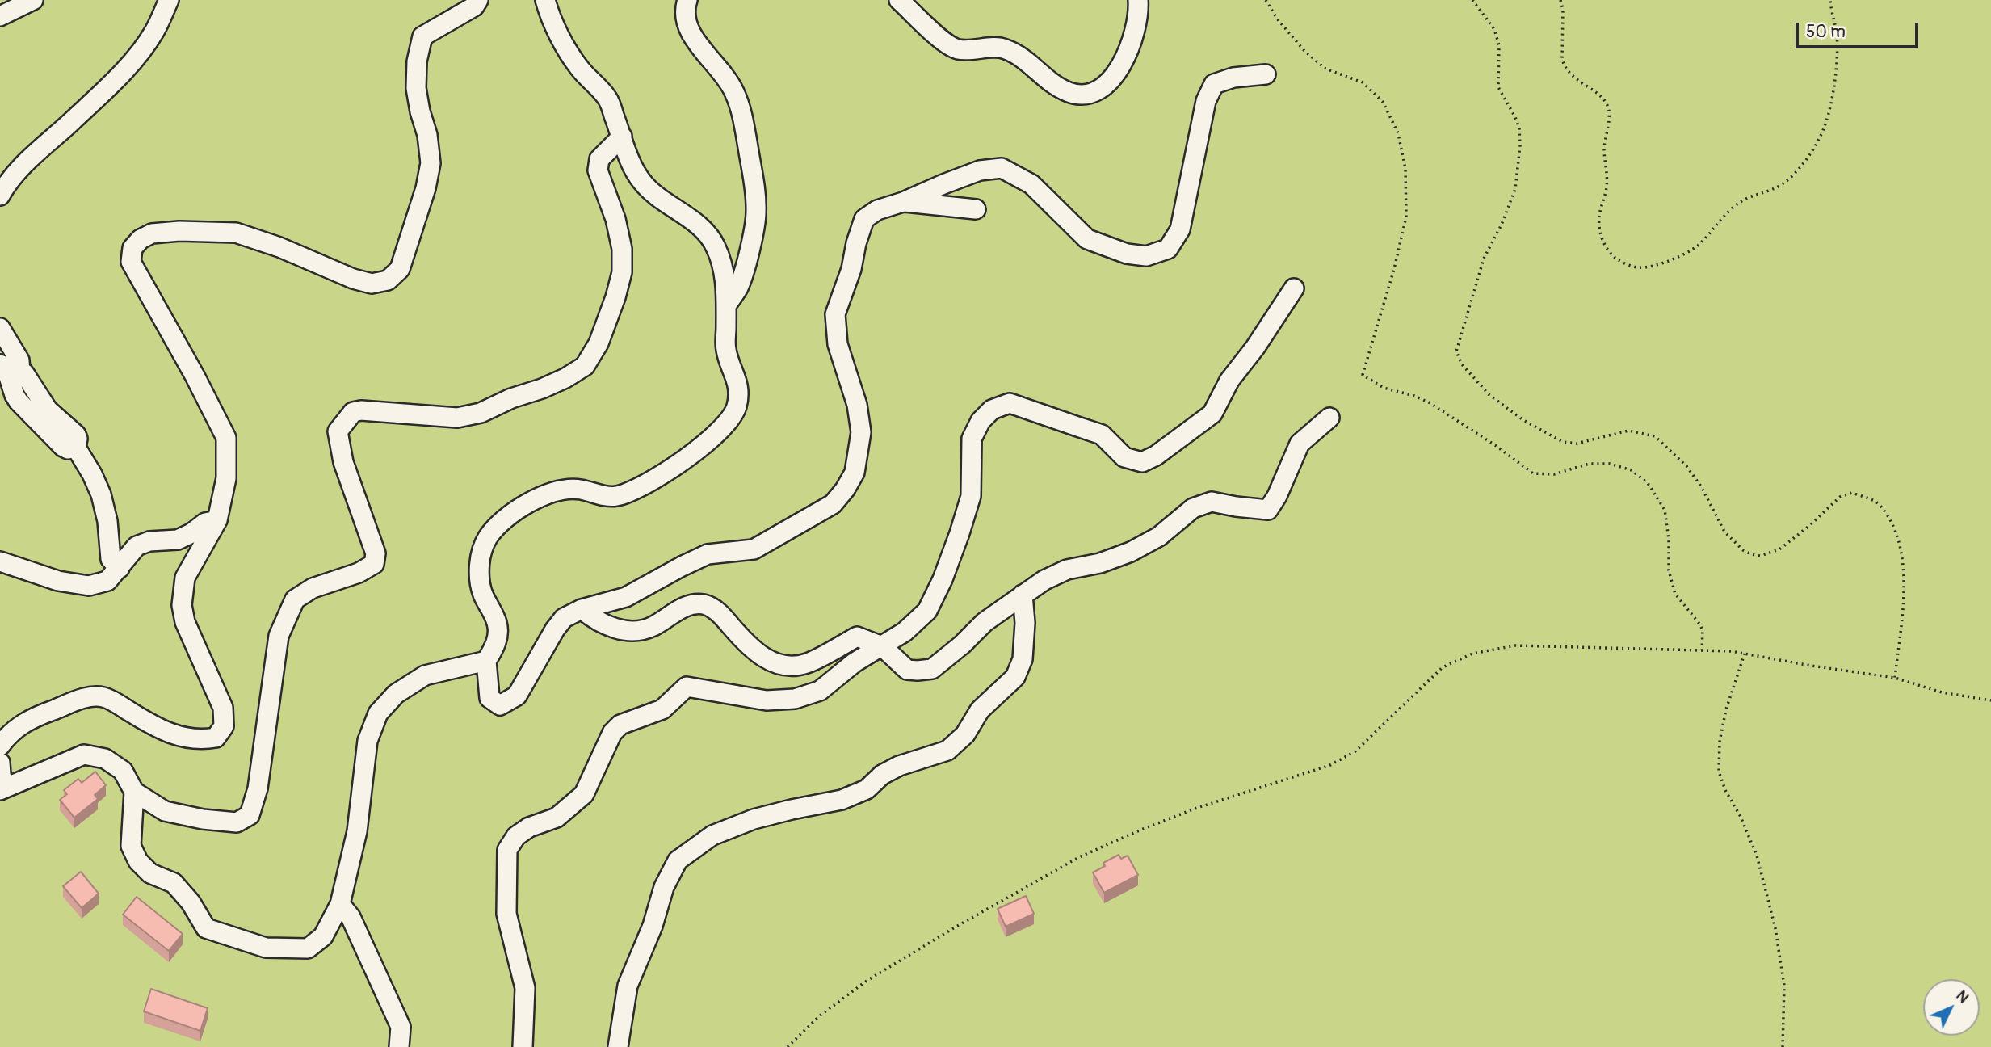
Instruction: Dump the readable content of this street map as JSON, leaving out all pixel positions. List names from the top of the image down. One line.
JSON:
{"scale_bar":"50 m","north":"top right"}
